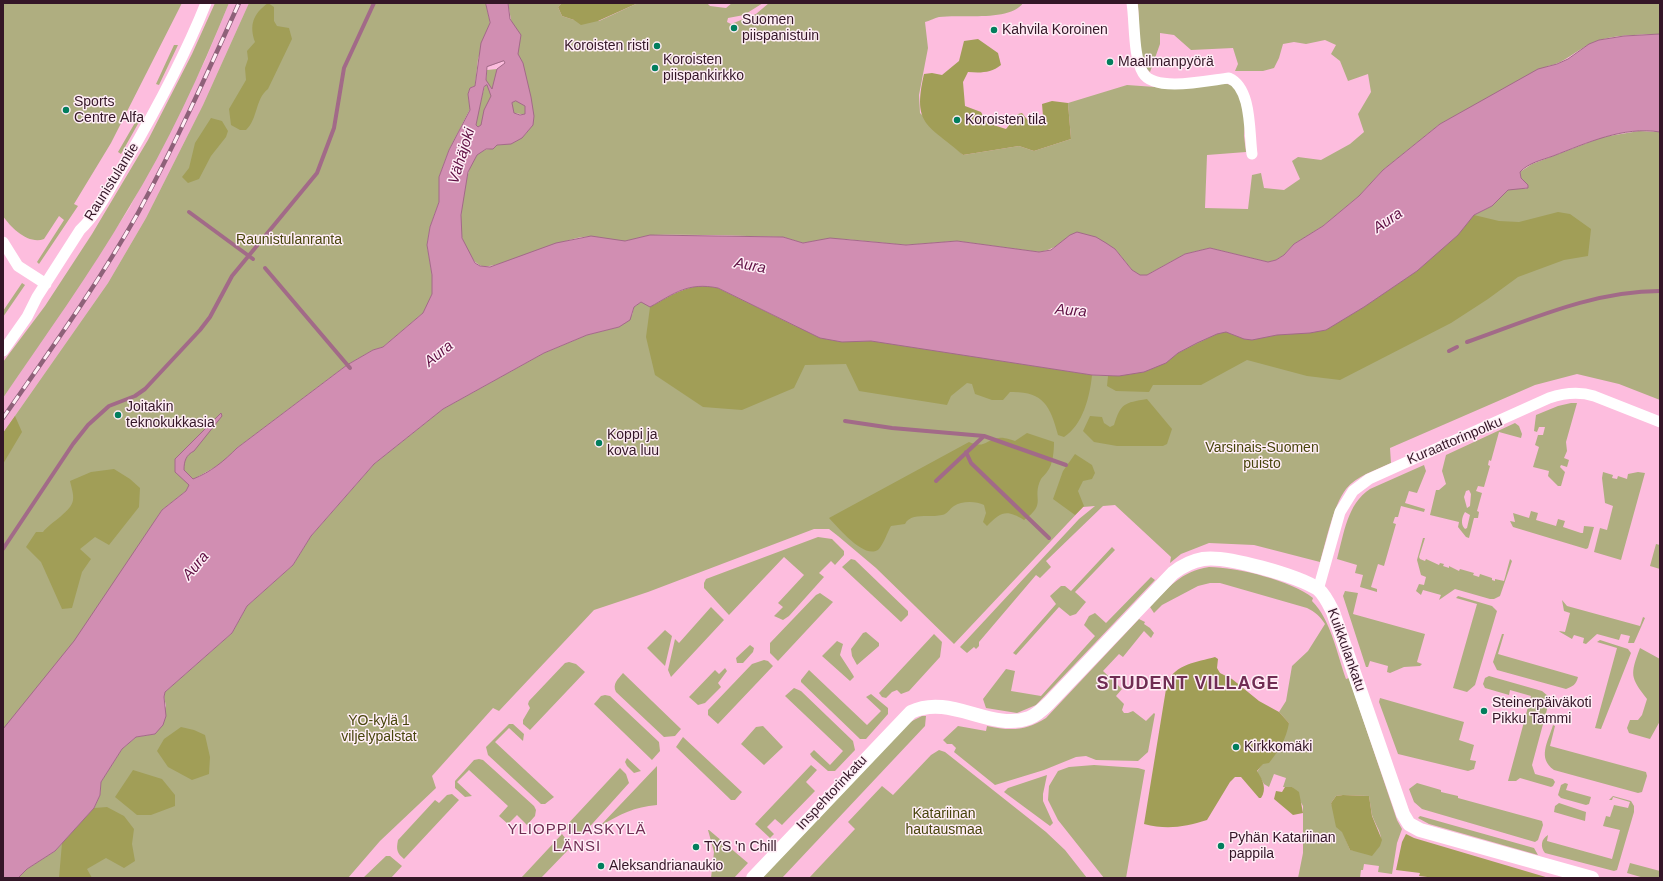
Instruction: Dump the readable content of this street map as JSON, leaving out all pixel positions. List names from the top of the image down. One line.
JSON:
{"streets":{"street":["Raunistulantie","Kuraattorinpolku","Kuikkulankatu","Inspehtorinkatu"]},"crossings":[["Kuraattorinpolku","Kuikkulankatu"],["Kuikkulankatu","Inspehtorinkatu"]],"districts":["STUDENT VILLAGE","YLIOPPILASKYLÄ LÄNSI"],"water":["Vähäjoki","Aura"],"parks":["Raunistulanranta","Varsinais-Suomen puisto","YO-kylä 1 viljelypalstat","Katariinan hautausmaa"],"places":["Suomen piispanistuin","Kahvila Koroinen","Koroisten risti","Maailmanpyörä","Koroisten piispankirkko","Sports Centre Alfa","Koroisten tila","Joitakin teknokukkasia","Koppi ja kova luu","Steinerpäiväkoti Pikku Tammi","Kirkkomäki","Pyhän Katariinan pappila","TYS 'n Chill","Aleksandrianaukio"]}
